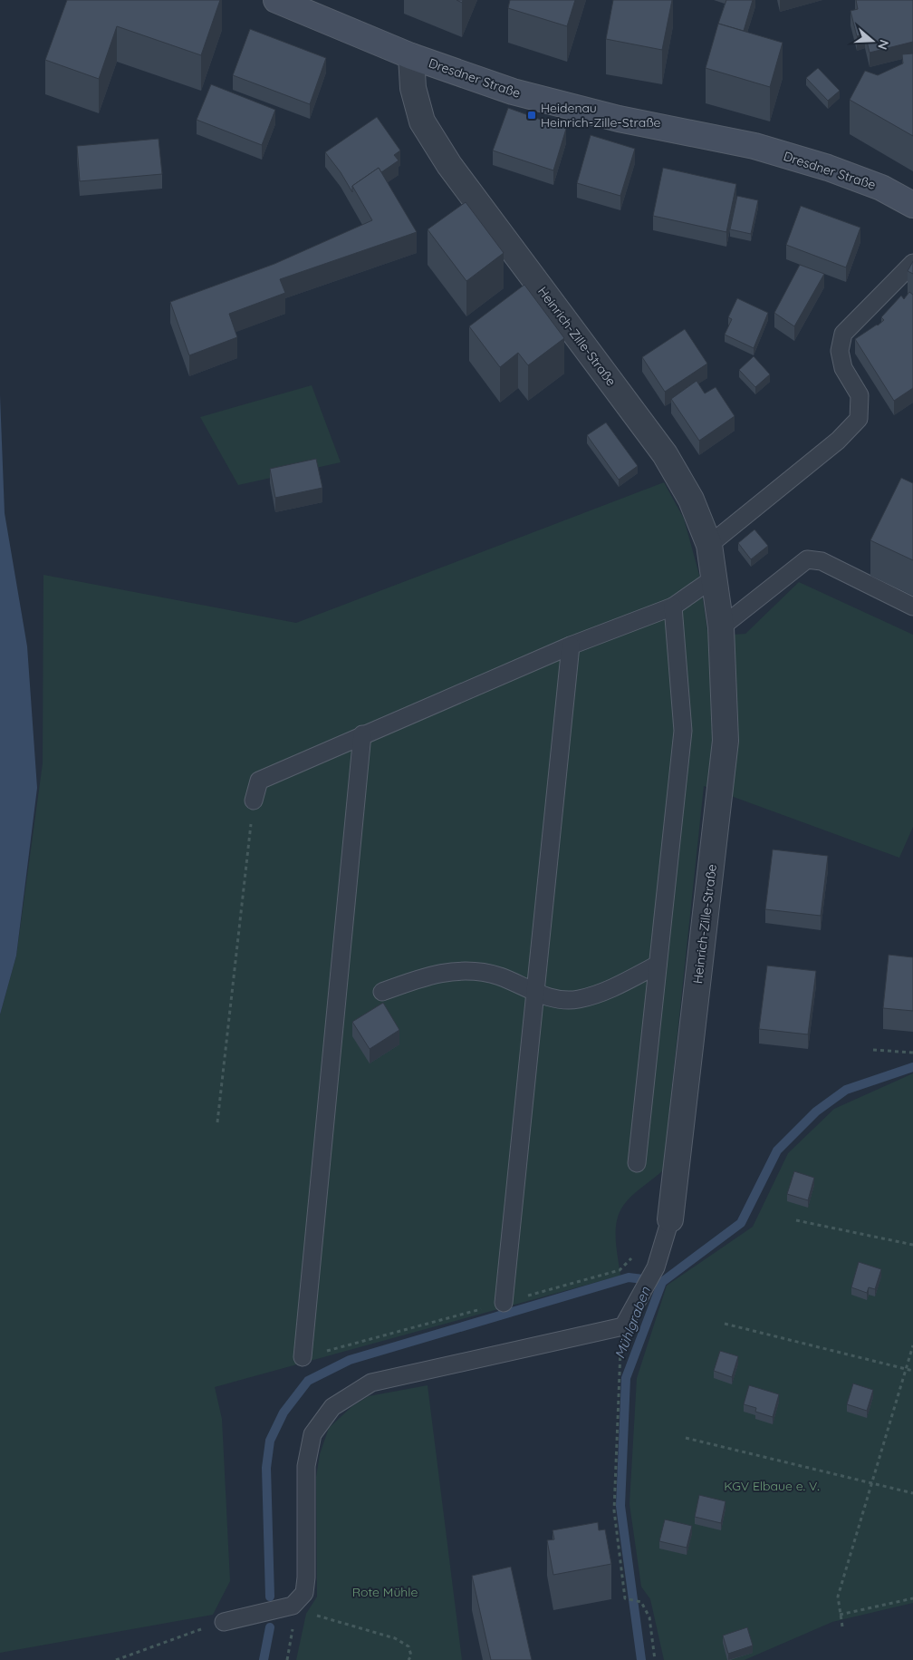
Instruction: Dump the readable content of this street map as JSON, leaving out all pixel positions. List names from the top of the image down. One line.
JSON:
{"streets":{"street":["Dresdner Straße","Heinrich-Zille-Straße"]},"crossings":[["Dresdner Straße","Heinrich-Zille-Straße"]],"water":["Mühlgraben"],"parks":["KGV Elbaue e. V.","Rote Mühle"],"places":{"transit":["Heidenau Heinrich-Zille-Straße"]},"north":"right"}
